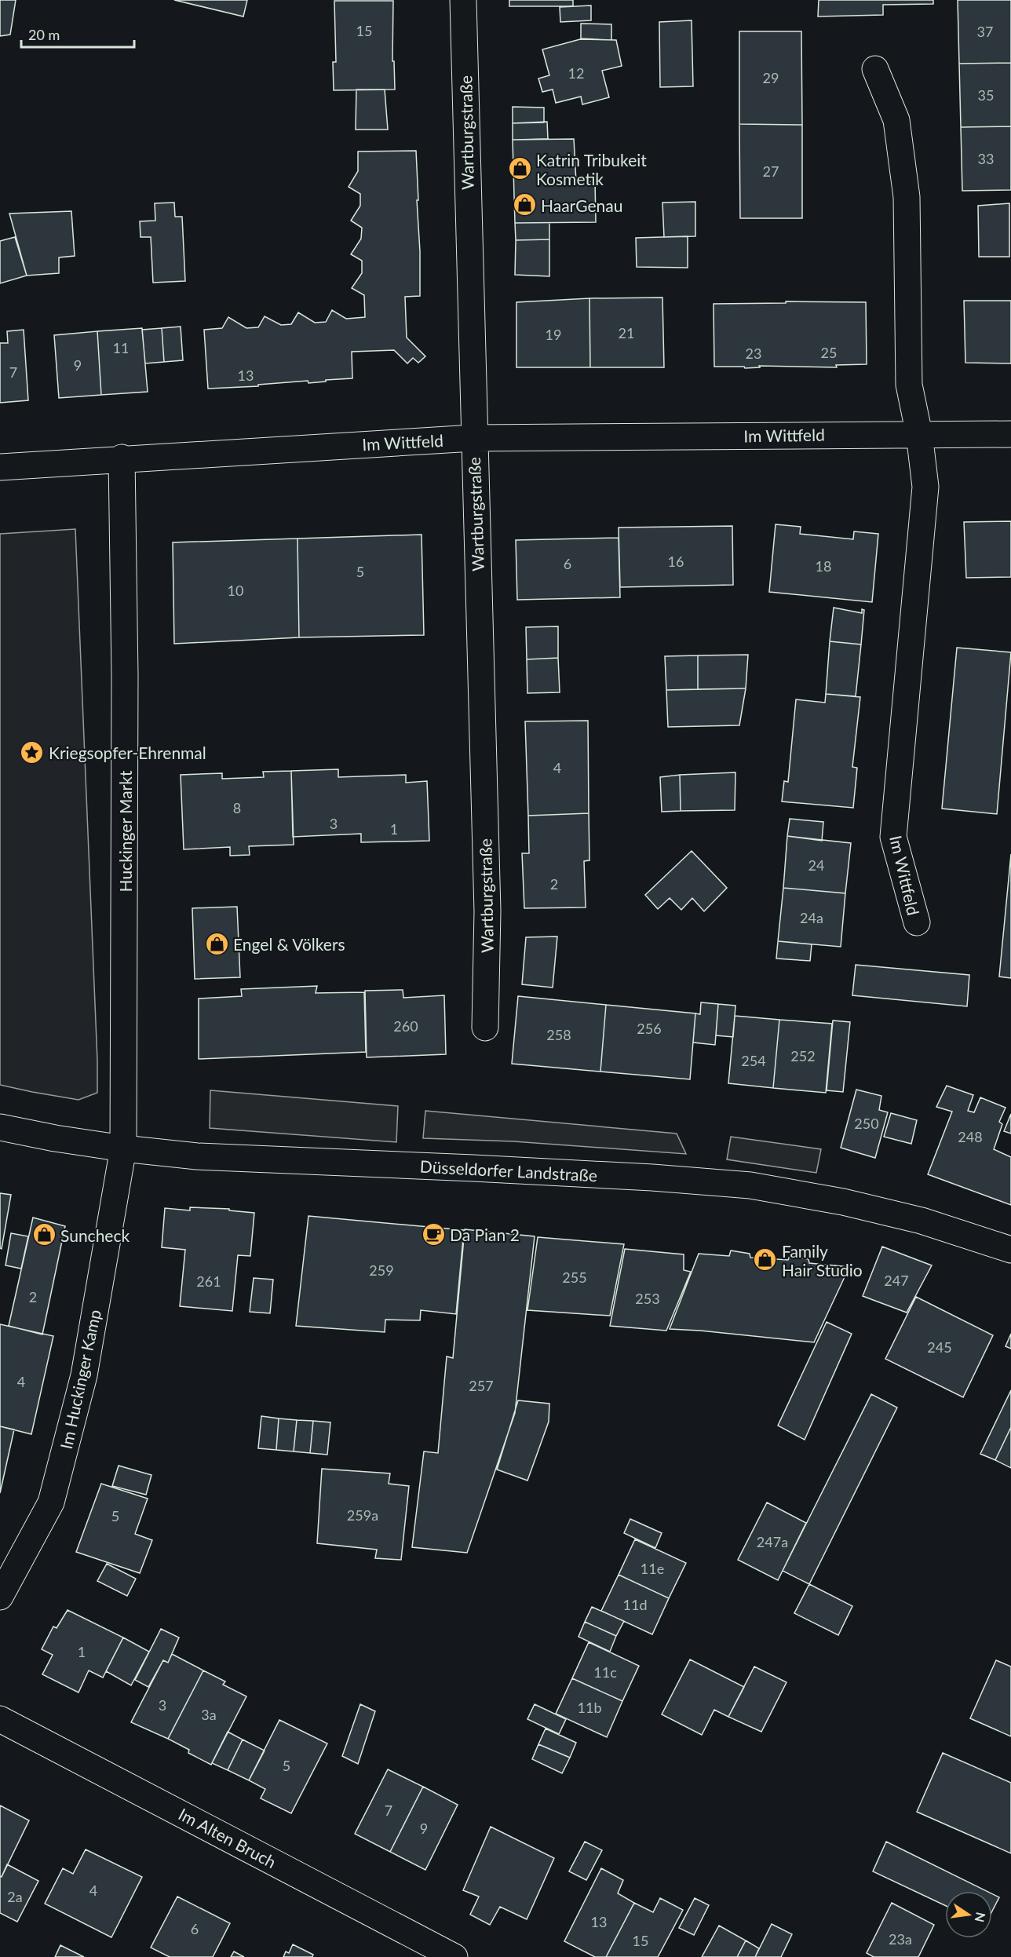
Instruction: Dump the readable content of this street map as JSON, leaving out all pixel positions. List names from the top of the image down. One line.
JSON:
{"streets":{"street":["Wartburgstraße","Im Wittfeld","Huckinger Markt","Düsseldorfer Landstraße","Im Huckinger Kamp","Im Alten Bruch"]},"crossings":[["Wartburgstraße","Im Wittfeld"],["Im Wittfeld","Huckinger Markt"],["Huckinger Markt","Düsseldorfer Landstraße"],["Huckinger Markt","Im Huckinger Kamp"],["Düsseldorfer Landstraße","Im Huckinger Kamp"]],"places":{"shop":["Katrin Tribukeit Kosmetik","HaarGenau","Engel & Völkers","Suncheck","Family Hair Studio"],"place":["Kriegsopfer-Ehrenmal"],"cafe":["Da Pian 2"]},"house_numbers":["15","37","12","29","35","33","27","21","19","11","25","23","9","7","13","16","6","18","5","10","4","8","3","1","24","2","24a","260","256","258","252","254","250","248","259","255","247","261","2","253","245","4","257","259a","5","247a","11e","11d","1","11c","3","11b","3a","5","7","9","4","2a","13","6","23a","15"],"scale_bar":"20 m","north":"right"}
